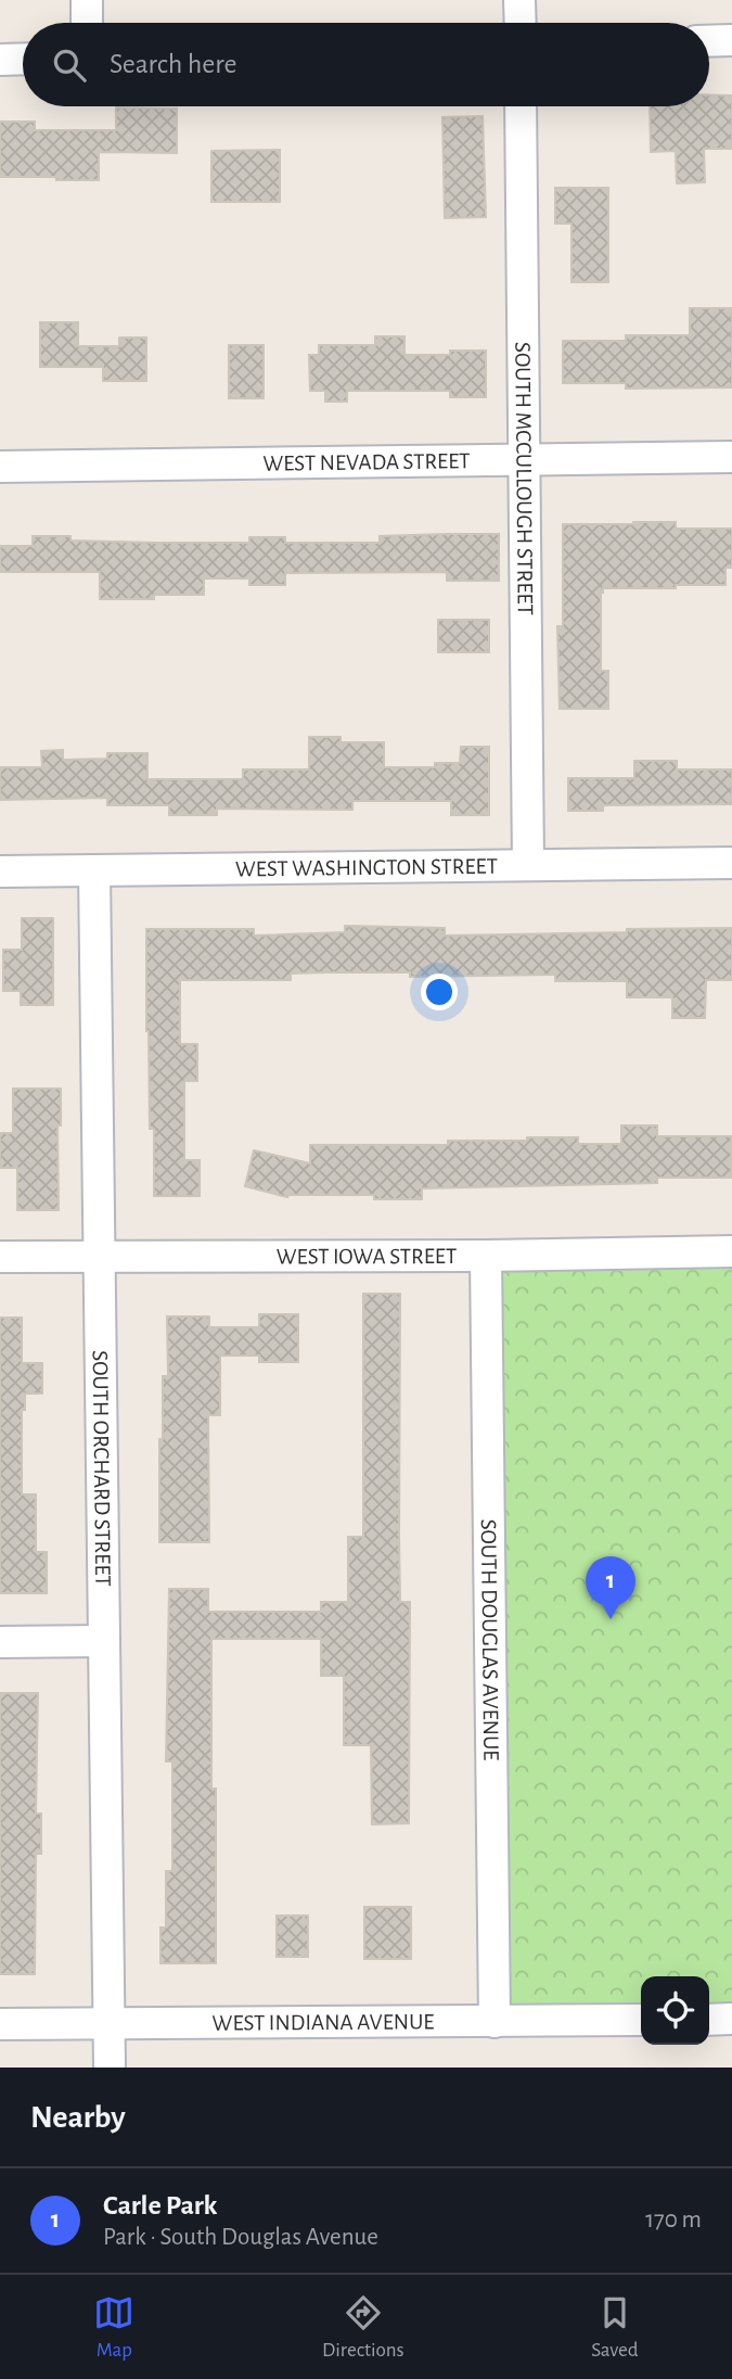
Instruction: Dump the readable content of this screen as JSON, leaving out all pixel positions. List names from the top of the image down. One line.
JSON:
{"streets":{"street":["WEST NEVADA STREET","SOUTH MCCULLOUGH STREET","WEST WASHINGTON STREET","WEST IOWA STREET","SOUTH ORCHARD STREET","SOUTH DOUGLAS AVENUE","WEST INDIANA AVENUE"]},"crossings":[["WEST NEVADA STREET","SOUTH MCCULLOUGH STREET"],["SOUTH MCCULLOUGH STREET","WEST WASHINGTON STREET"],["WEST WASHINGTON STREET","SOUTH ORCHARD STREET"],["WEST IOWA STREET","SOUTH ORCHARD STREET"],["WEST IOWA STREET","SOUTH DOUGLAS AVENUE"],["SOUTH ORCHARD STREET","WEST INDIANA AVENUE"],["SOUTH DOUGLAS AVENUE","WEST INDIANA AVENUE"]],"page":{"search":"Search here","pins":"1","heading":"Nearby","list":[{"mark":"1","name":"Carle Park","note":"Park · South Douglas Avenue","value":"170 m"}],"nav":["Map","Directions","Saved"]}}
